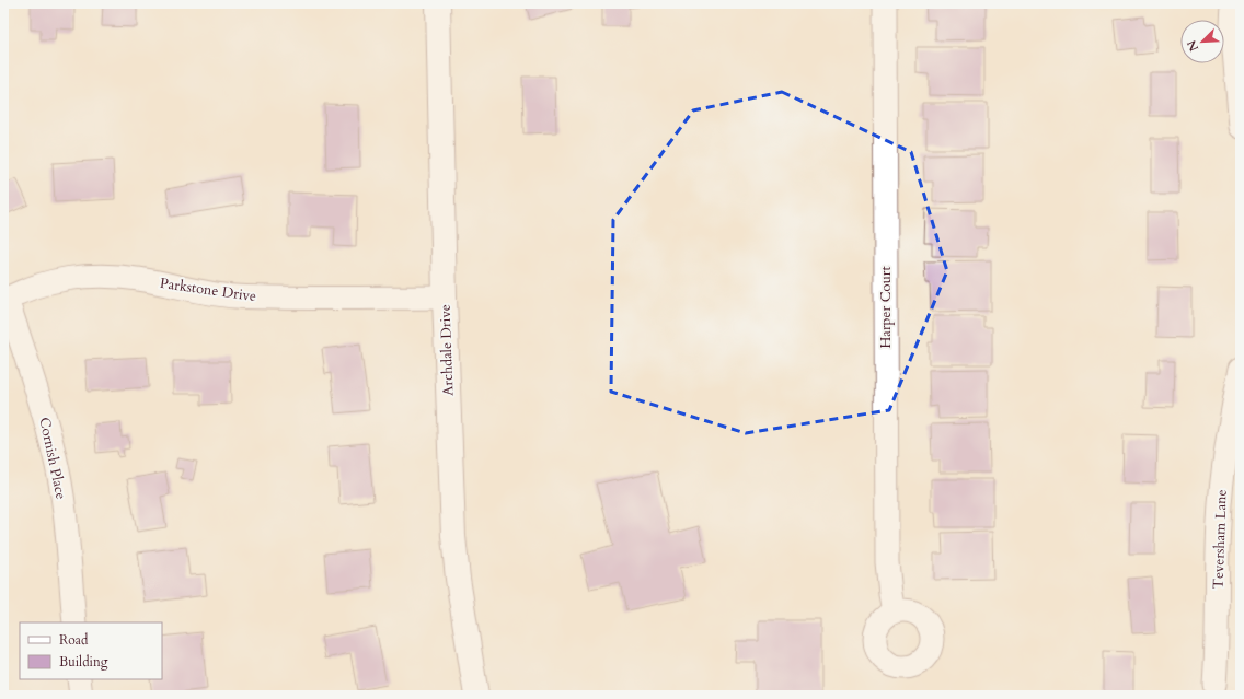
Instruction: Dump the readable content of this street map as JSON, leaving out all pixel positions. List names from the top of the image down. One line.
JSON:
{"streets":{"street":["Parkstone Drive","Harper Court","Archdale Drive","Cornish Place","Teversham Lane"]},"crossings":[["Parkstone Drive","Archdale Drive"],["Parkstone Drive","Cornish Place"]],"legend":["Road","Building"],"north":"bottom left"}
